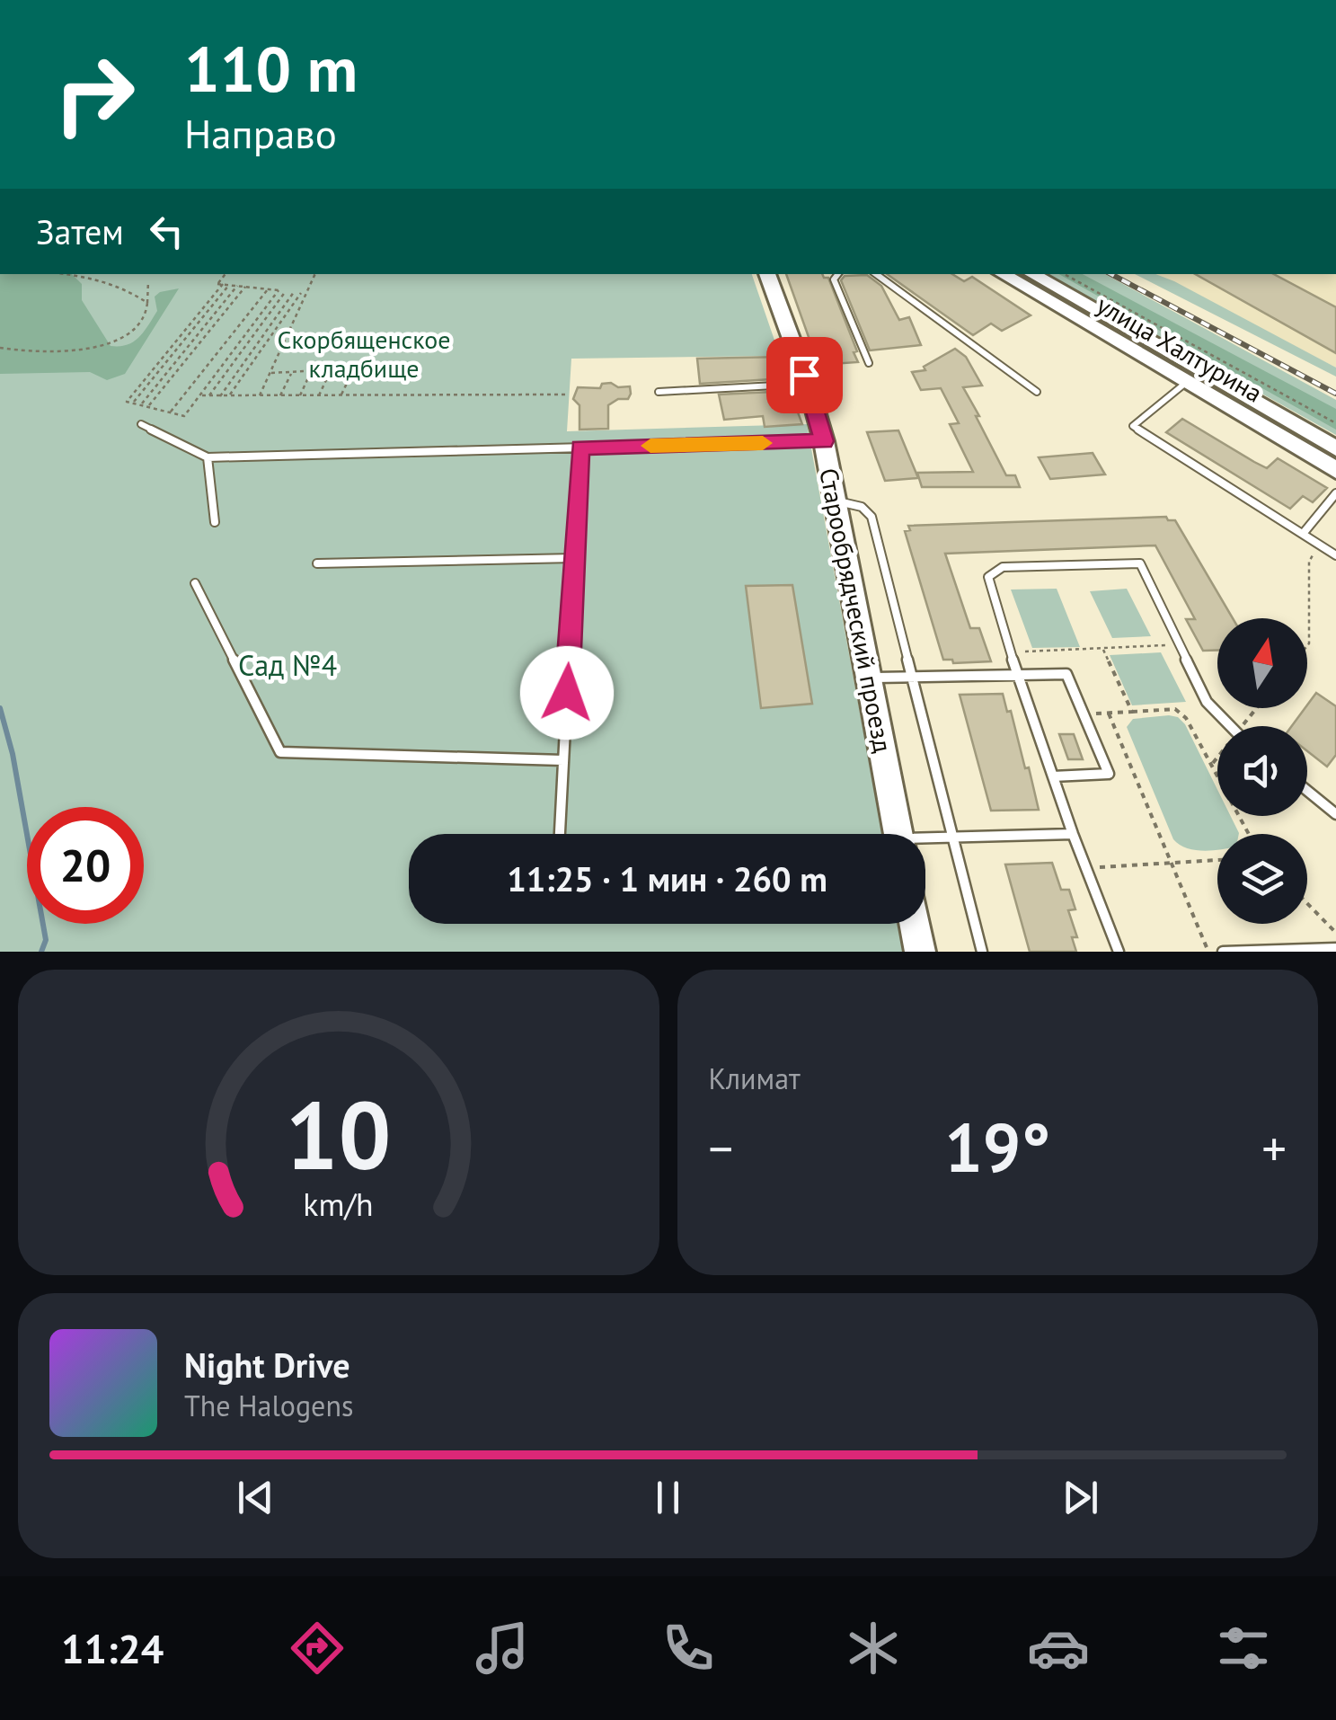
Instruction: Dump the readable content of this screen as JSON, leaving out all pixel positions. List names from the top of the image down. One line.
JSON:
{"streets":{"main road":["улица Халтурина","Старообрядческий проезд"]},"parks":["Скорбященское кладбище","Сад №4"],"north":"top","page":{"turn":["110 m","Направо"],"then":"Затем","limit":"20","trip":"11:25 · 1 мин · 260 m","tile":"Климат","heat":["−","19°","+"],"song":["Night Drive","The Halogens"],"tabs":"11:24","gauge":["10","km/h"]}}
